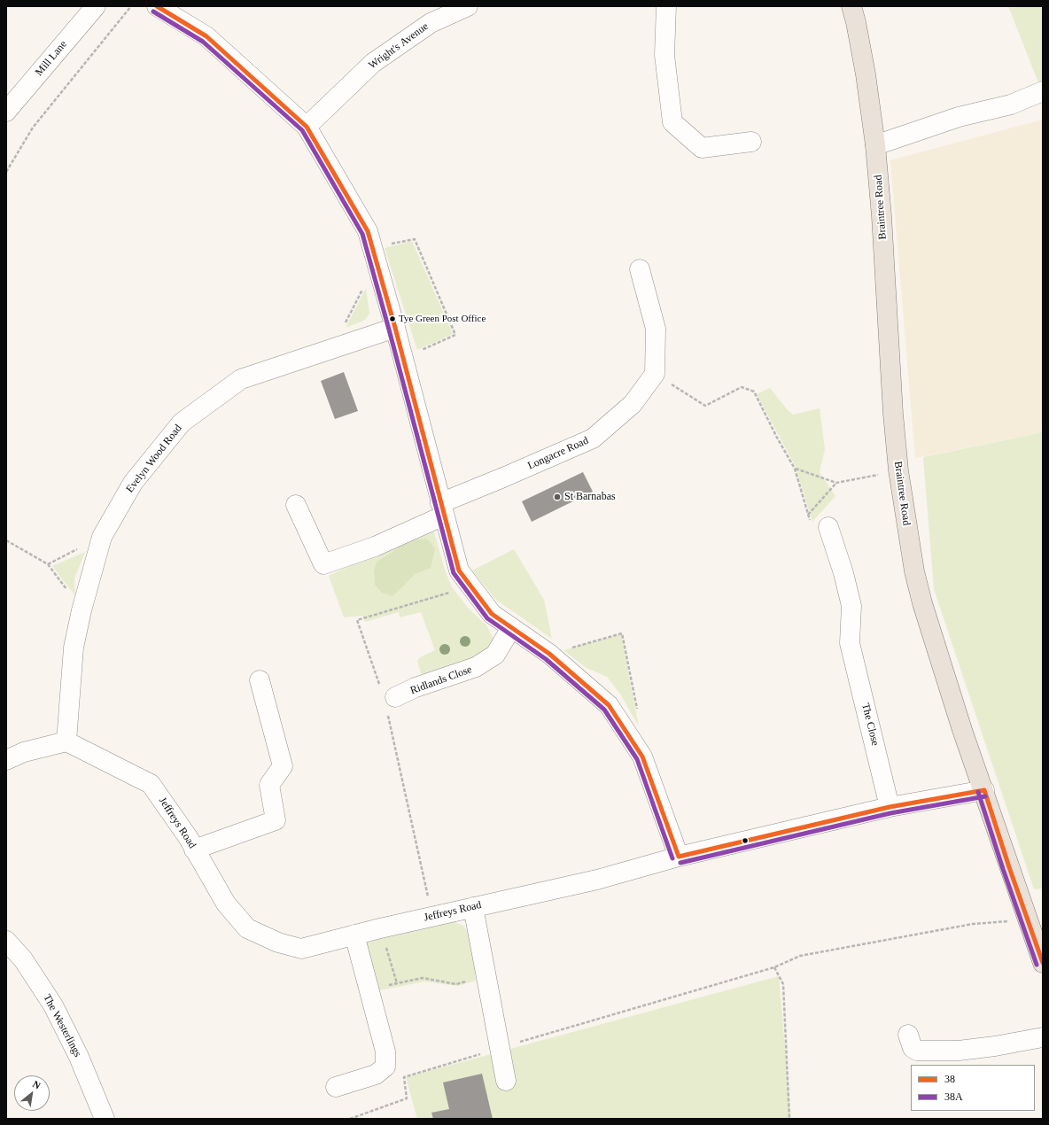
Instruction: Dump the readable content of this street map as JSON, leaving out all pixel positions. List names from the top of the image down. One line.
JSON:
{"streets":{"main road":["Braintree Road"],"street":["Wright's Avenue","Mill Lane","Longacre Road","Evelyn Wood Road","Ridlands Close","The Close","Jeffreys Road","The Westerlings"]},"crossings":[["Braintree Road","Jeffreys Road"],["Evelyn Wood Road","Jeffreys Road"],["The Close","Jeffreys Road"]],"places":["Tye Green Post Office","St Barnabas"],"lines":["transit line 38","transit line 38A"],"legend":["38","38A"],"north":"top right"}
